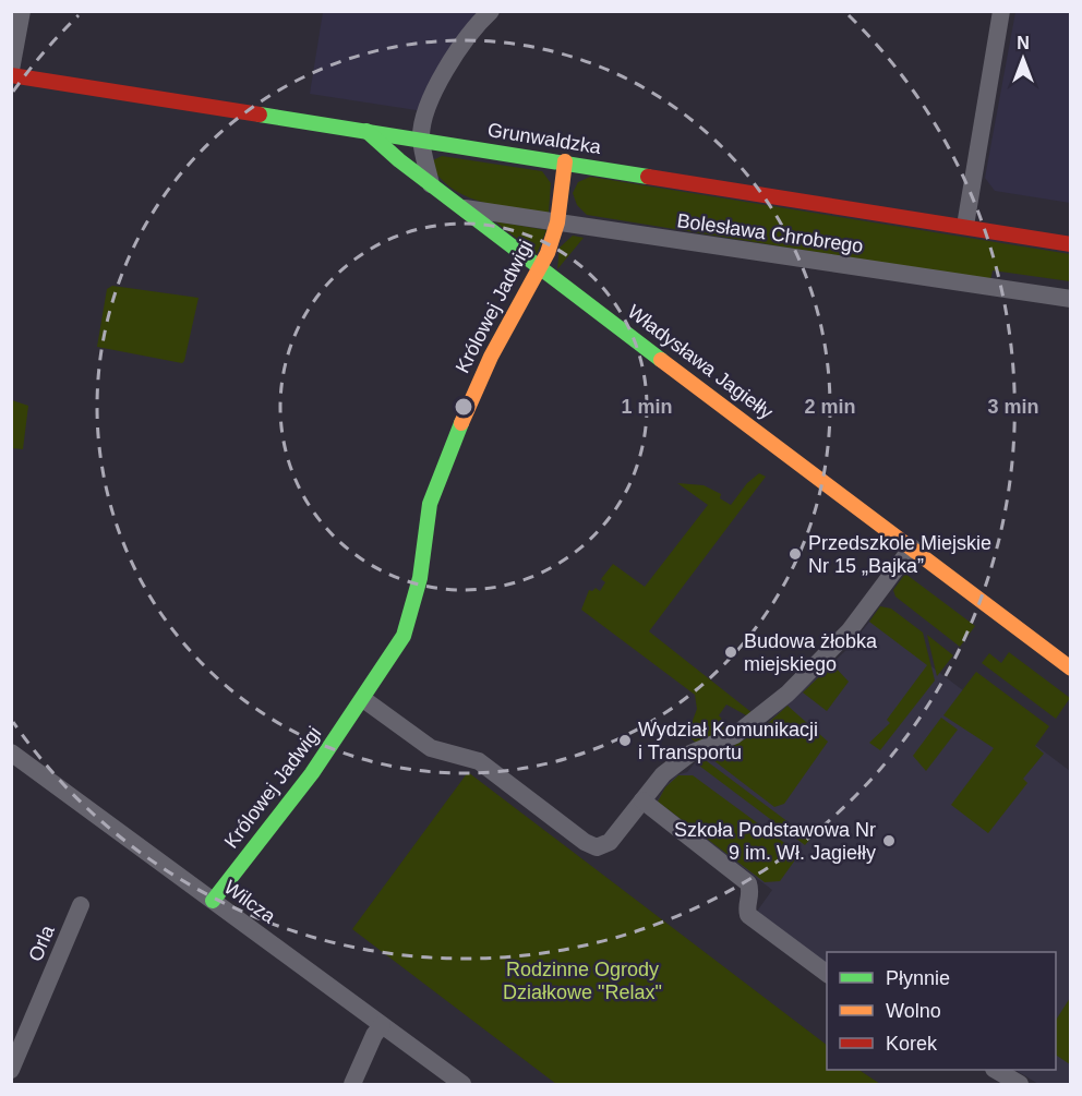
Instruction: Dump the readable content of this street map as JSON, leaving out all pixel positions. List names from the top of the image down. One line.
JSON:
{"streets":{"street":["Grunwaldzka","Bolesława Chrobrego","Królowej Jadwigi","Władysława Jagiełły","Wilcza","Orla"]},"crossings":[["Grunwaldzka","Królowej Jadwigi"],["Grunwaldzka","Władysława Jagiełły"],["Bolesława Chrobrego","Królowej Jadwigi"],["Bolesława Chrobrego","Władysława Jagiełły"],["Królowej Jadwigi","Władysława Jagiełły"],["Królowej Jadwigi","Wilcza"]],"parks":["Rodzinne Ogrody Działkowe \"Relax\""],"places":["Przedszkole Miejskie Nr 15 „Bajka”","Budowa żłobka miejskiego","Wydział Komunikacji i Transportu","Szkoła Podstawowa Nr 9 im. Wł. Jagiełły"],"legend":["Płynnie","Wolno","Korek"],"north":"top","rings":["1 min","2 min","3 min"]}
